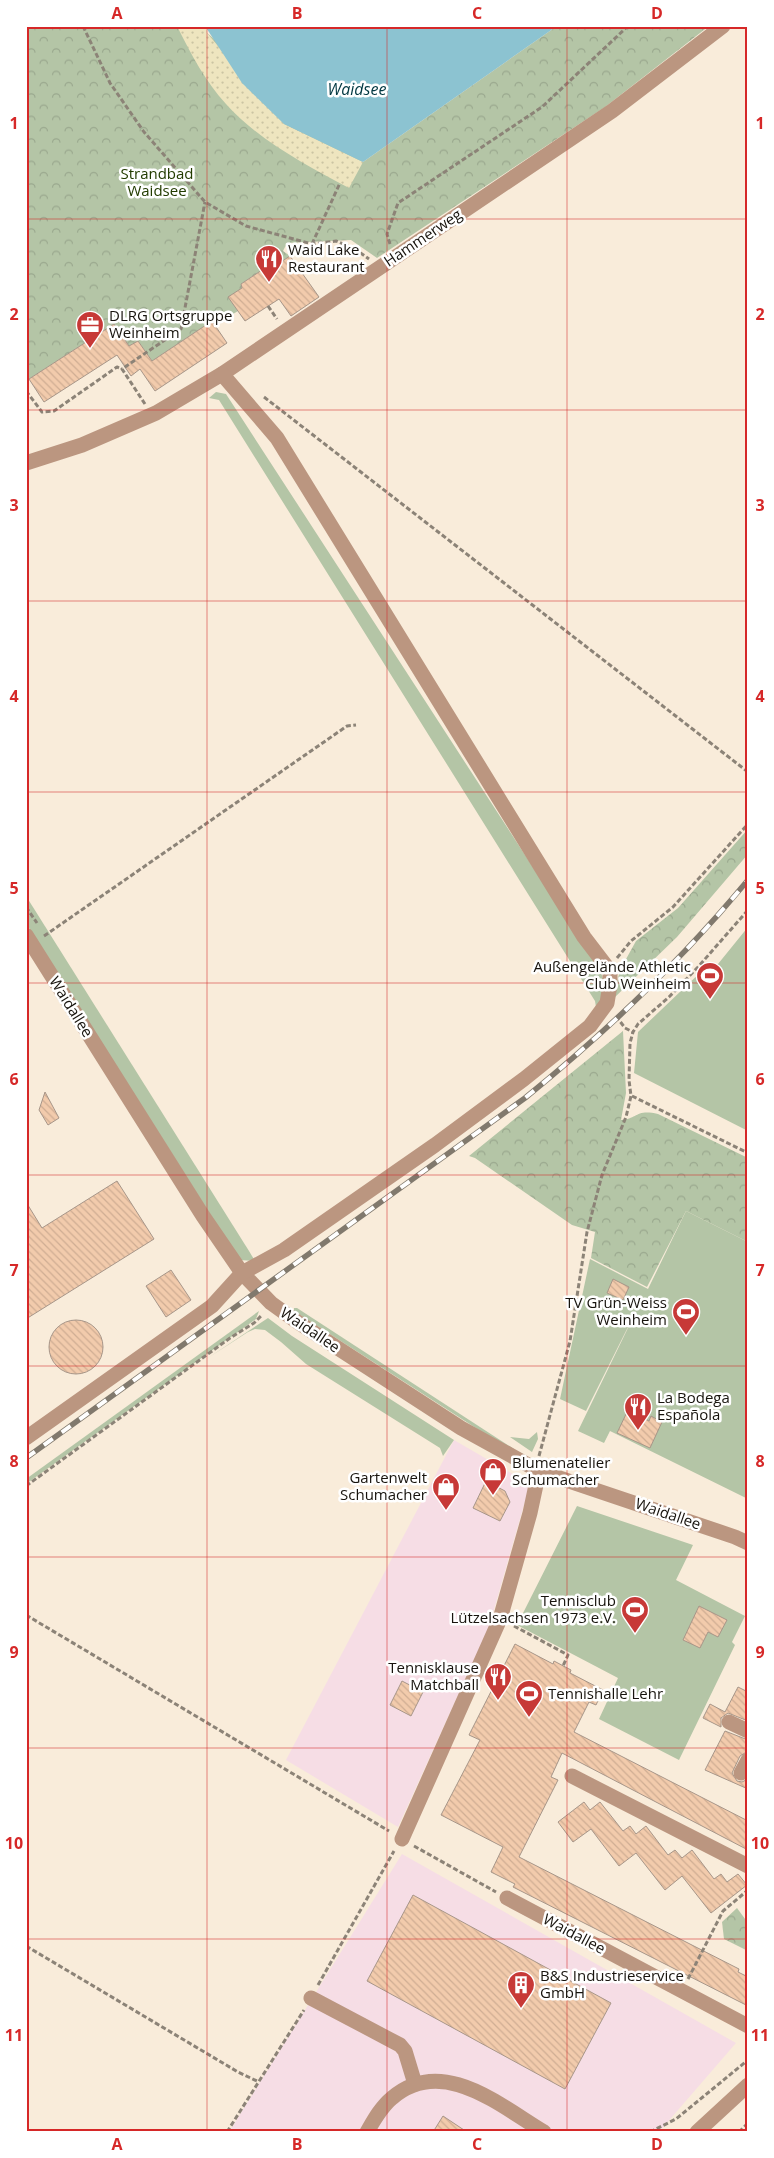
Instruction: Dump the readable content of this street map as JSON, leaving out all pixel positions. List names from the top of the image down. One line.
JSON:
{"streets":{"street":["Hammerweg","Waidallee"]},"water":["Waidsee"],"parks":["Strandbad Waidsee"],"places":{"restaurant":["Waid Lake Restaurant","La Bodega Española","Tennisklause Matchball"],"office":["DLRG Ortsgruppe Weinheim"],"sports":["Außengelände Athletic Club Weinheim","TV Grün-Weiss Weinheim","Tennisclub Lützelsachsen 1973 e.V.","Tennishalle Lehr"],"shop":["Blumenatelier Schumacher","Gartenwelt Schumacher"],"building":["B&S Industrieservice GmbH"]},"grid":{"columns":["A","B","C","D"],"rows":["1","2","3","4","5","6","7","8","9","10","11"]}}
